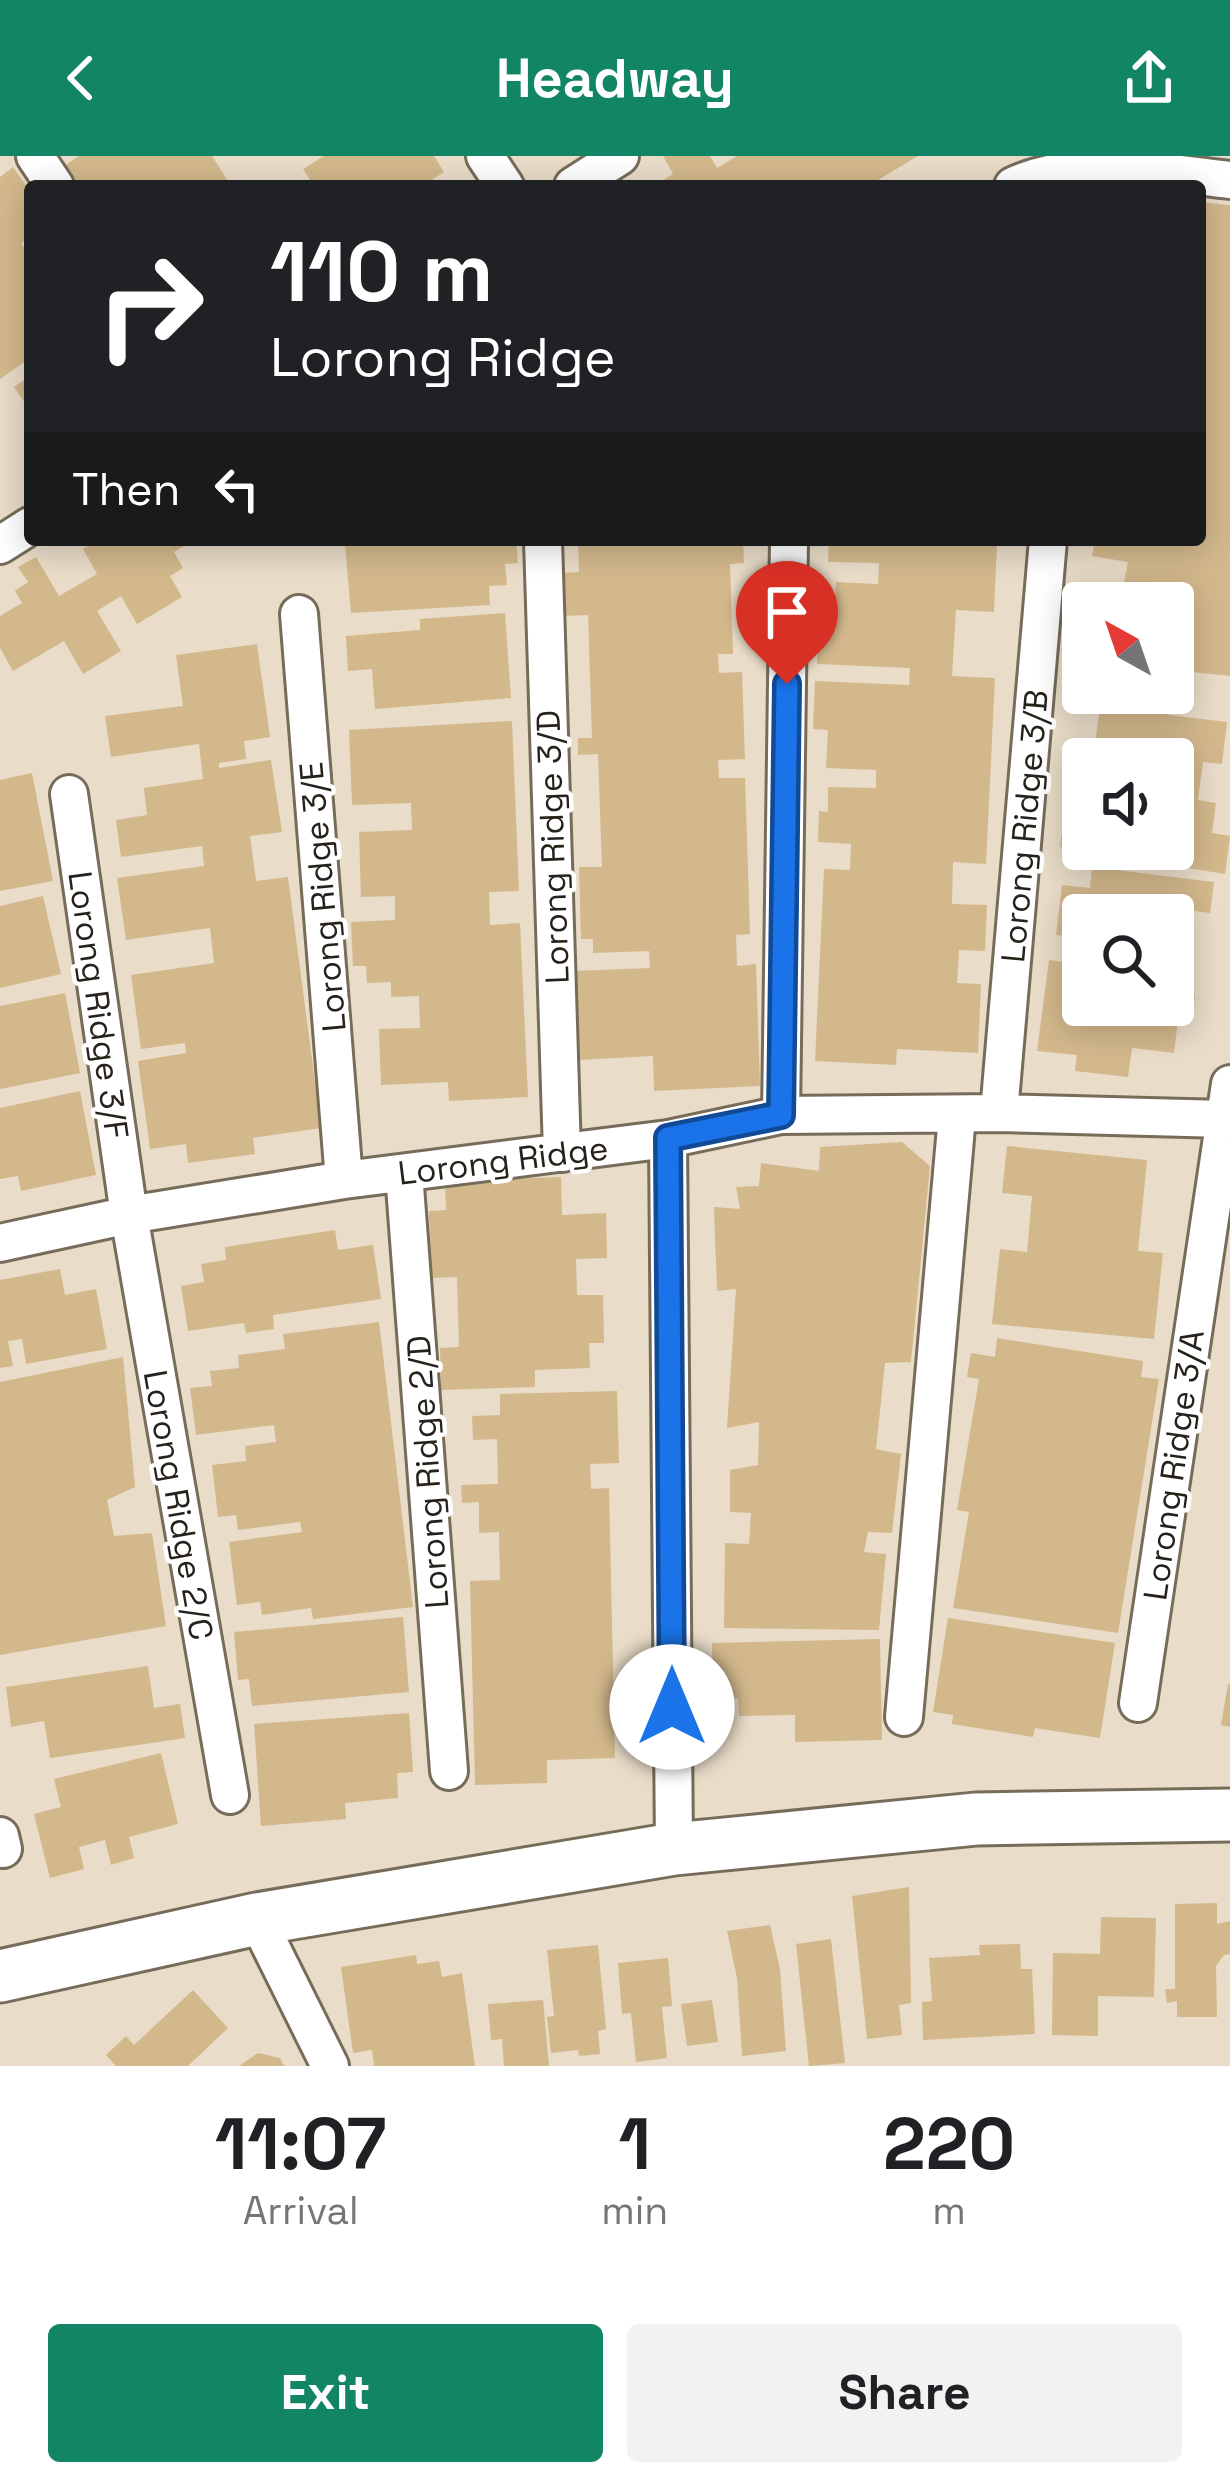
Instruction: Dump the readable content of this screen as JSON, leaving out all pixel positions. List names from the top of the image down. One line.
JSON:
{"streets":{"street":["Lorong Ridge 3/B","Lorong Ridge 3/D","Lorong Ridge 3/E","Lorong Ridge 3/F","Lorong Ridge","Lorong Ridge 3/A","Lorong Ridge 2/D","Lorong Ridge 2/C"]},"crossings":[["Lorong Ridge 3/B","Lorong Ridge"],["Lorong Ridge 3/D","Lorong Ridge"],["Lorong Ridge 3/E","Lorong Ridge"],["Lorong Ridge 3/F","Lorong Ridge"],["Lorong Ridge 3/F","Lorong Ridge 2/C"],["Lorong Ridge","Lorong Ridge 3/A"],["Lorong Ridge","Lorong Ridge 2/D"],["Lorong Ridge","Lorong Ridge 2/C"]],"north":"top left","page":{"header":"Headway","turn":["110 m","Lorong Ridge"],"then":"Then","eta":["11:07","Arrival","1","min","220","m"],"buttons":["Exit","Share"]}}
